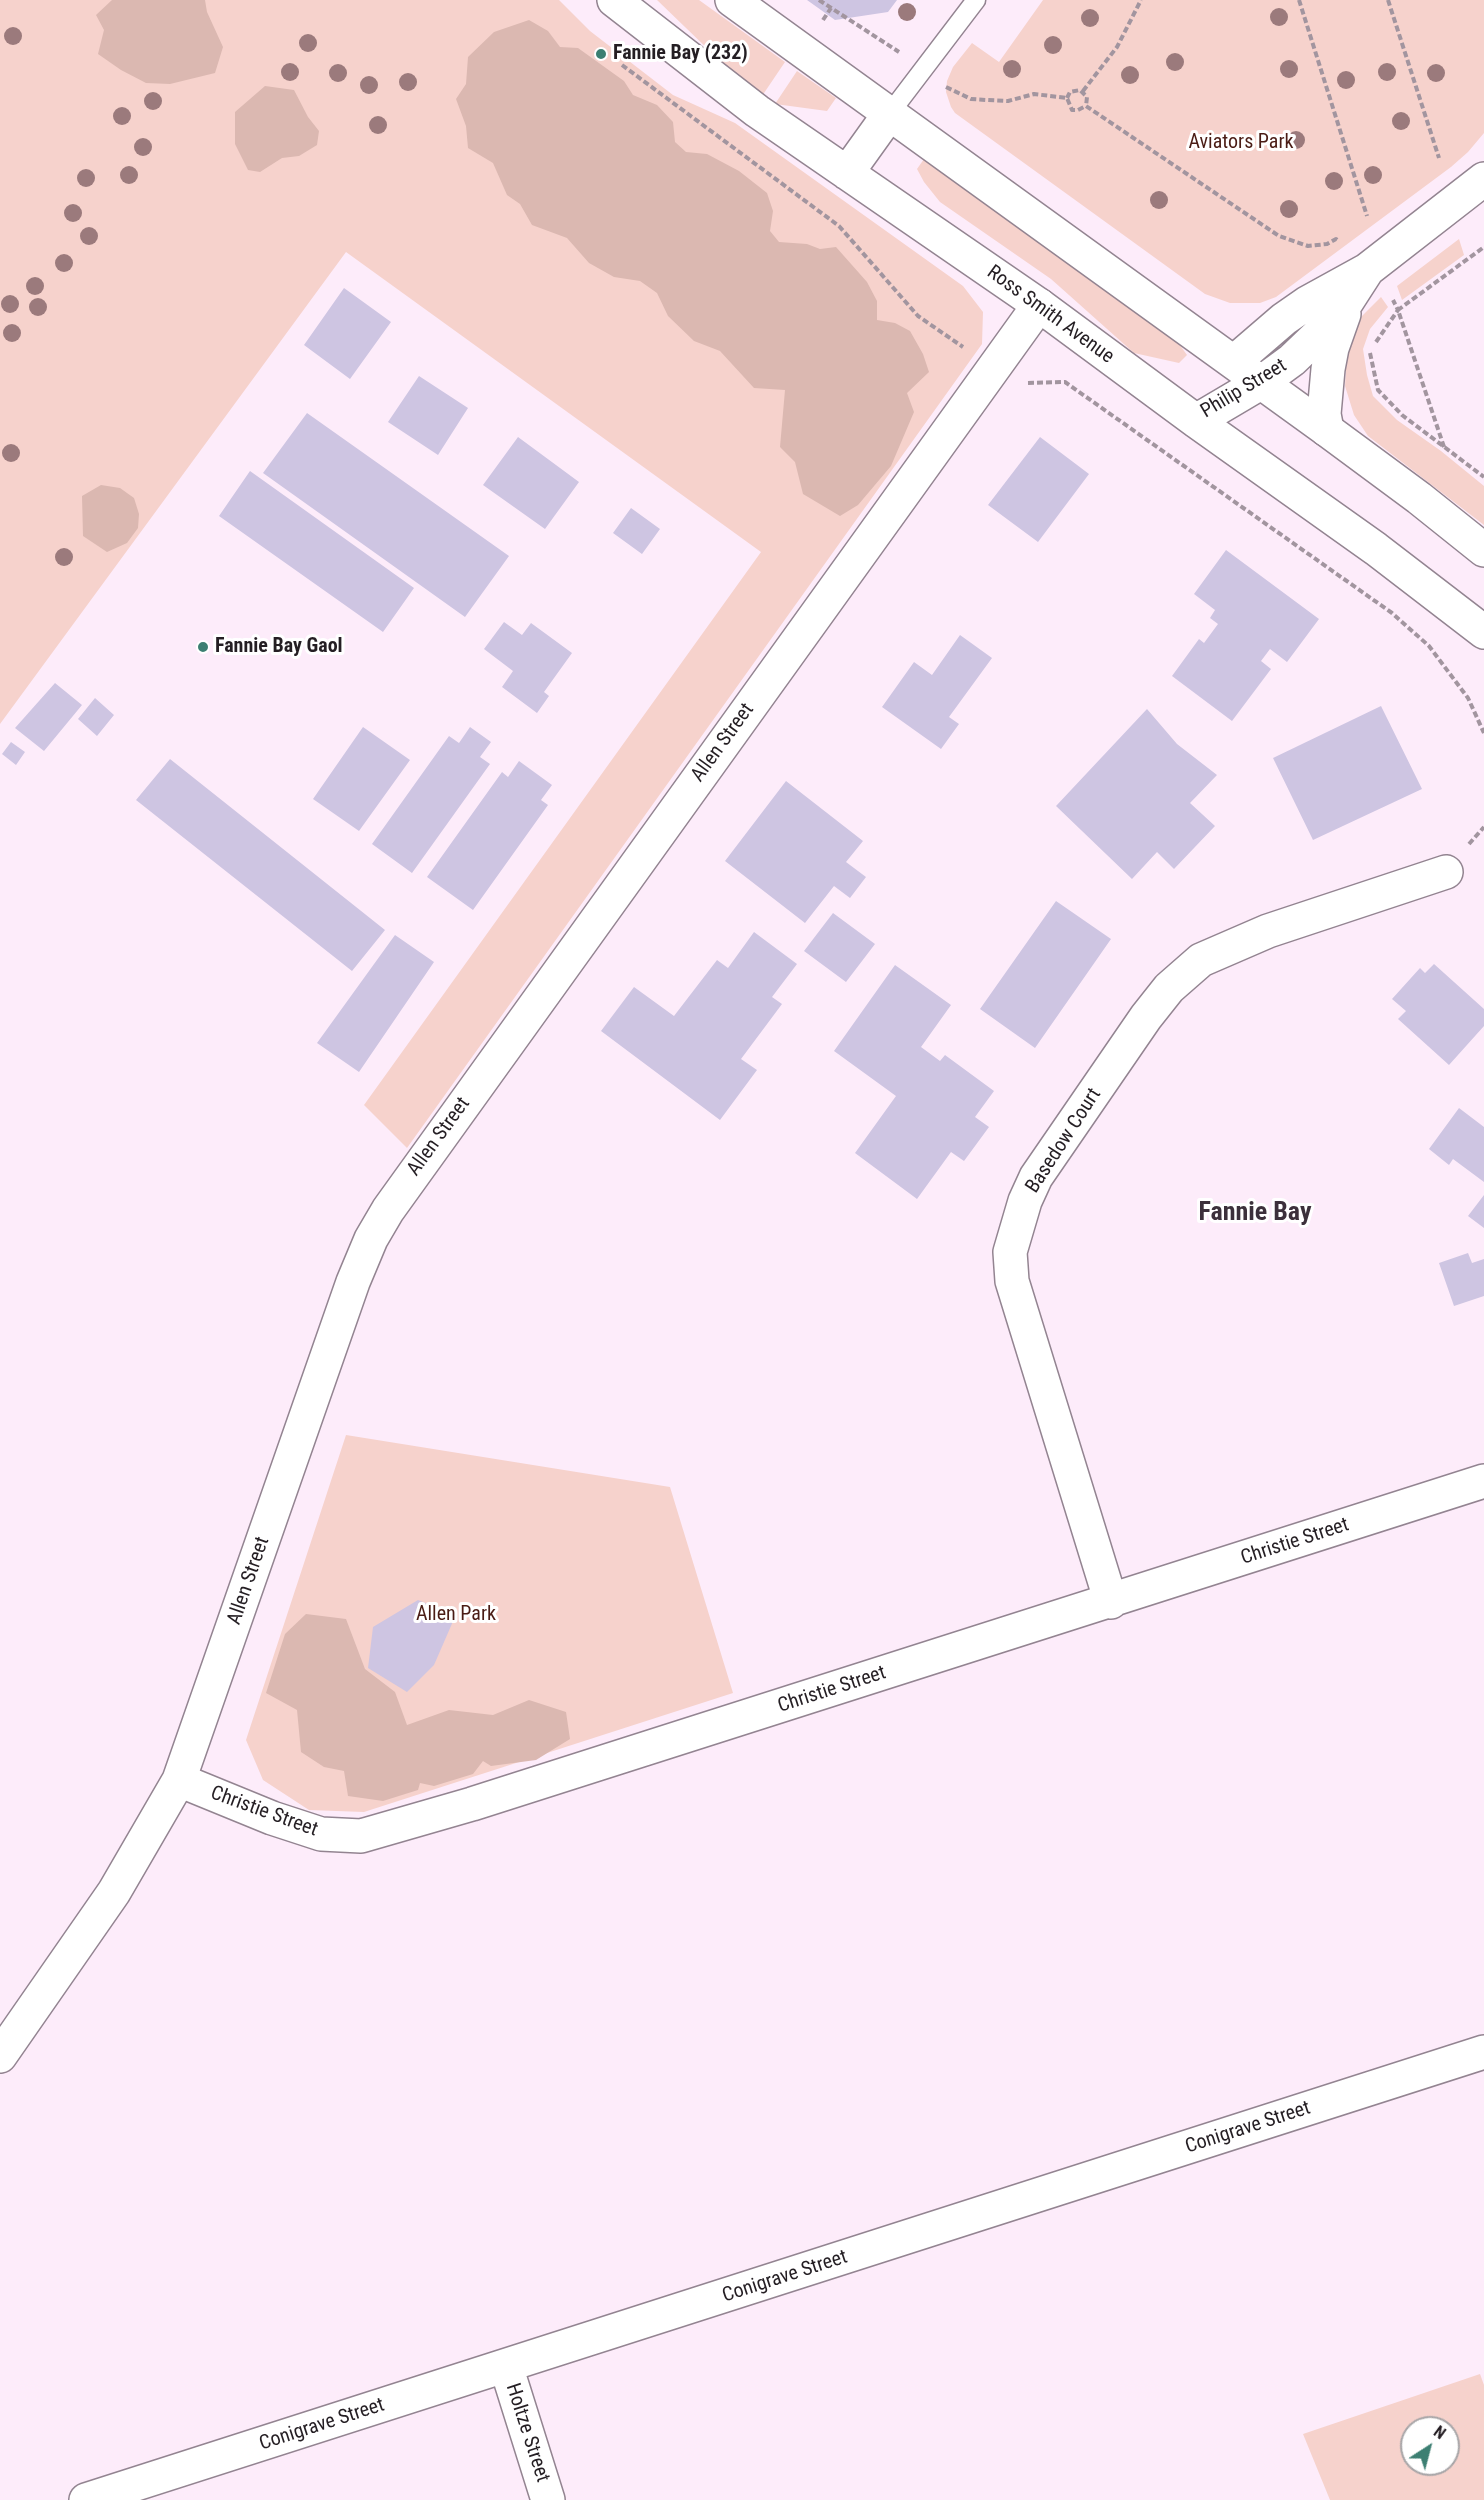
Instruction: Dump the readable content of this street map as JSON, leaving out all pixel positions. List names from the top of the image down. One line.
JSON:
{"streets":{"street":["Ross Smith Avenue","Philip Street","Allen Street","Basedow Court","Christie Street","Conigrave Street","Holtze Street"]},"crossings":[["Ross Smith Avenue","Philip Street"],["Ross Smith Avenue","Allen Street"],["Allen Street","Christie Street"],["Basedow Court","Christie Street"],["Conigrave Street","Holtze Street"]],"districts":["Fannie Bay"],"parks":["Aviators Park","Allen Park"],"places":["Fannie Bay (232)","Fannie Bay Gaol"],"north":"top right"}
